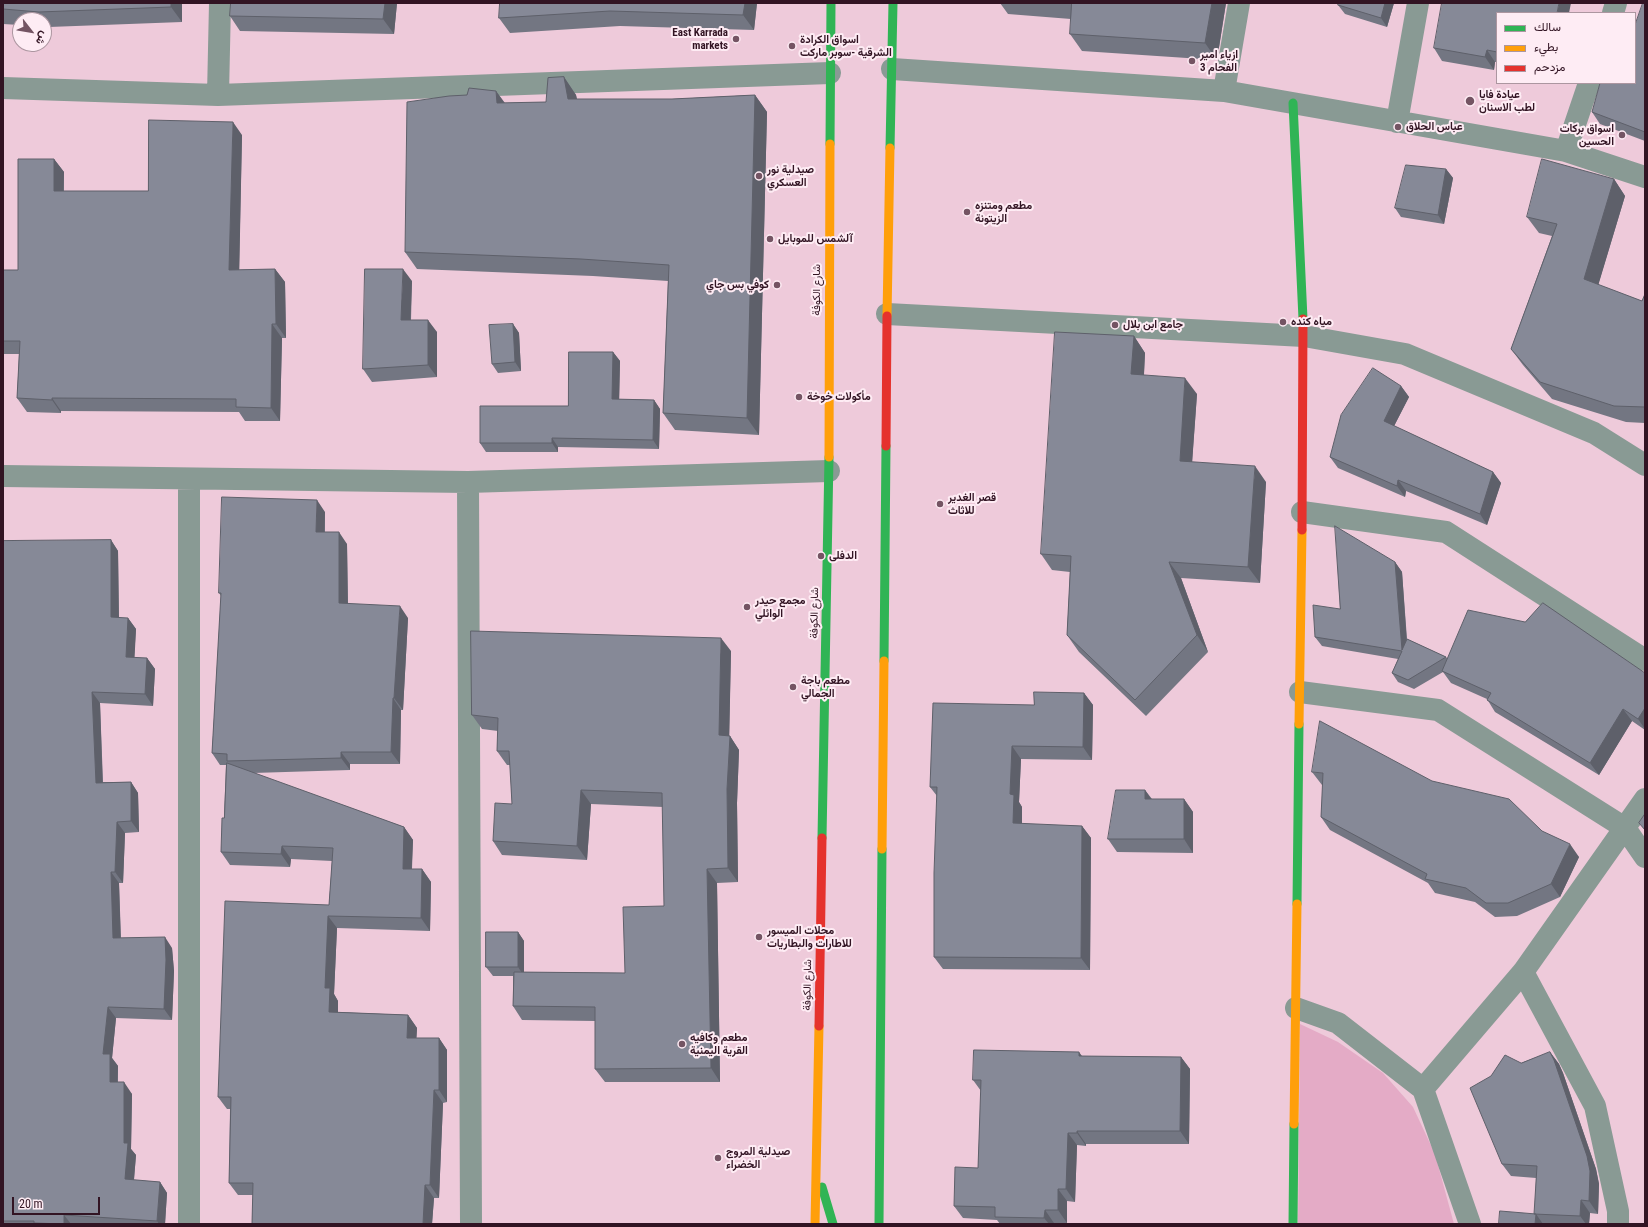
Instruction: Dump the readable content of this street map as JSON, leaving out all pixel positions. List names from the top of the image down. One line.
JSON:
{"streets":{"main road":["شارع الكوفة"]},"places":["East Karrada markets","اسواق الكرادة الشرقية -سوبر ماركت","ازياء امير الفحام 3","عيادة فايا لطب الاسنان","عباس الحلاق","اسواق بركات الحسين","صيدلية نور العسكري","مطعم ومتنزه الزيتونة","آلشمس للموبايل","كوفي بس جاي","مياه كنده","جامع ابن بلال","مأكولات خوخة","قصر الغدير للاثاث","الدفلى","مجمع حيدر الوائلي","مطعم باجة الجمالي","محلات الميسور للاطارات والبطاريات","مطعم وكافيه القرية اليمنية","صيدلية المروج الخضراء"],"legend":["سالك","بطيء","مزدحم"],"scale_bar":"20 m","north":"bottom right"}
